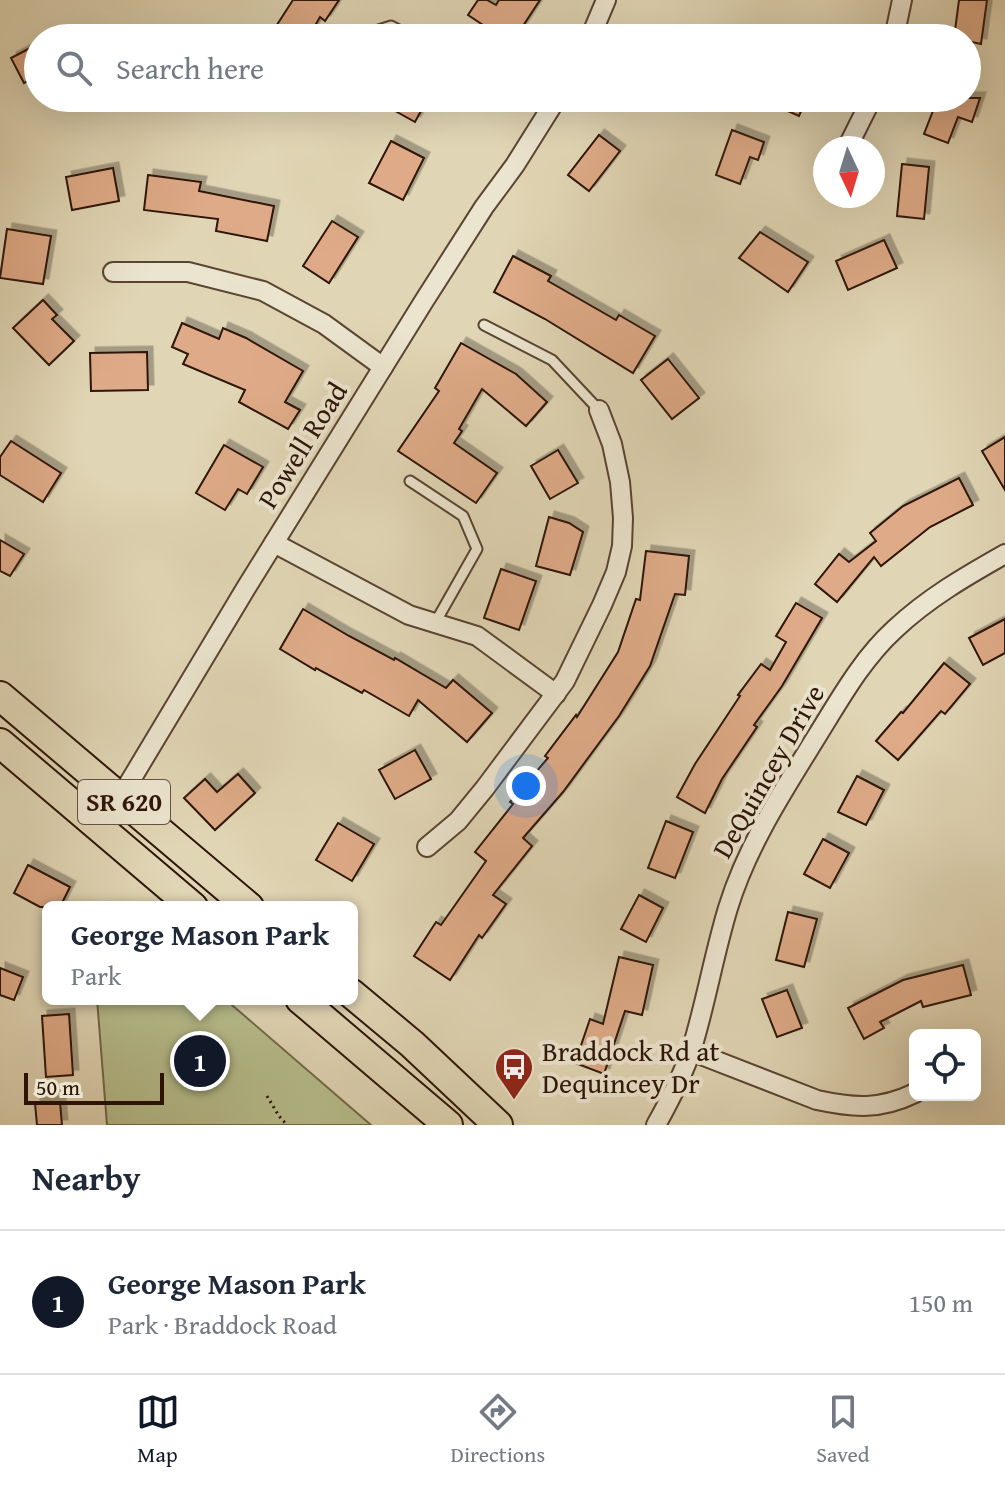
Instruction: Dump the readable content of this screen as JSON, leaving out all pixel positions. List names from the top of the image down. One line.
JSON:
{"streets":{"main road":["SR 620"],"street":["Powell Road","DeQuincey Drive"]},"crossings":[["Powell Road","SR 620"]],"places":{"bus stop":["Braddock Rd at Dequincey Dr"]},"scale_bar":"50 m","north":"bottom","page":{"search":"Search here","popup":["George Mason Park","Park"],"pins":"1","scale":"50 m","heading":"Nearby","list":[{"mark":"1","name":"George Mason Park","note":"Park · Braddock Road","value":"150 m"}],"nav":["Map","Directions","Saved"]}}
